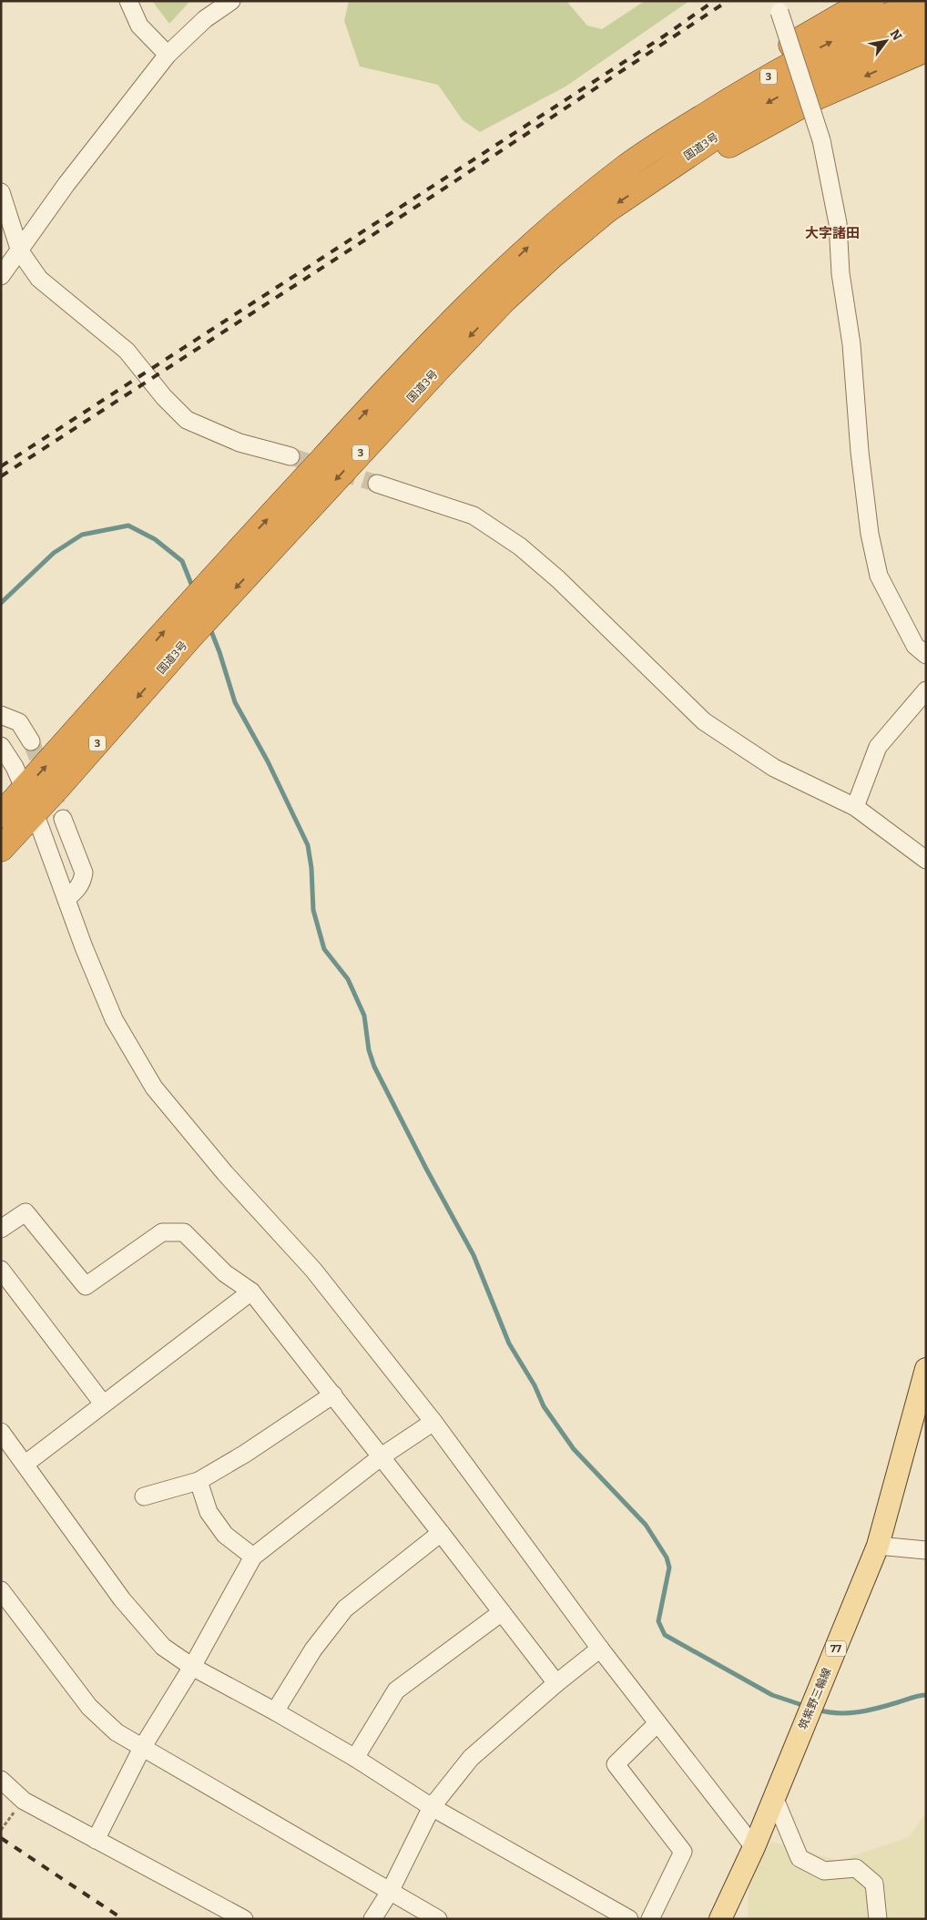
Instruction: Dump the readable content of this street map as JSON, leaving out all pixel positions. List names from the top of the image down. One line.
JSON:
{"streets":{"highway":["3","国道3号"],"main road":["77","筑紫野三輪線"]},"districts":["大字諸田"],"north":"top right"}
